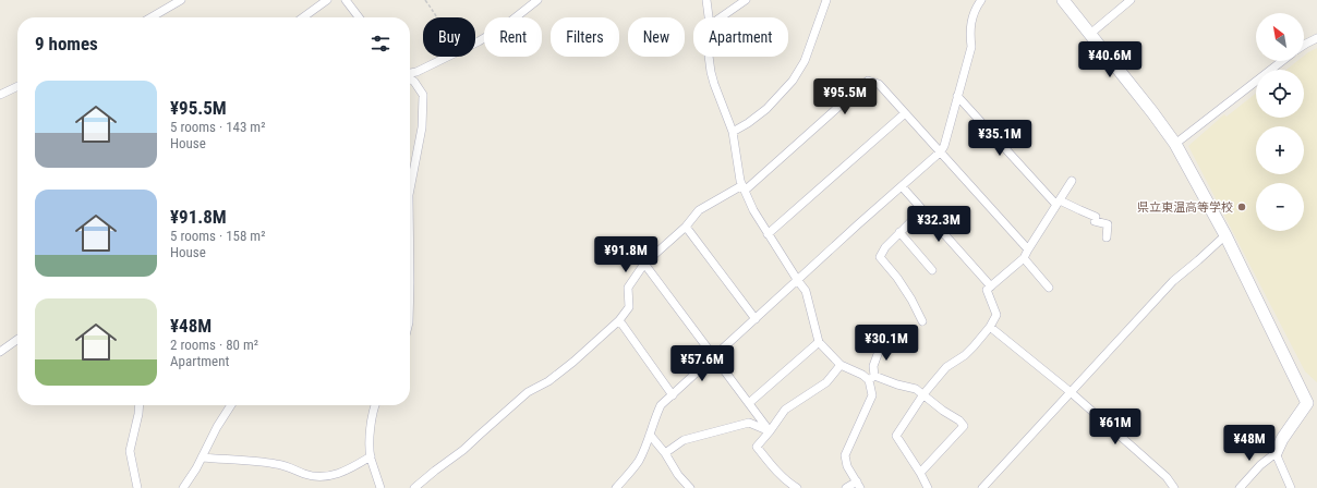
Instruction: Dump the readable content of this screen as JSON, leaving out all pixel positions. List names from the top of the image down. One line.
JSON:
{"places":["県立東温高等学校"],"north":"top left","page":{"map_buttons":["+","−"],"chip":["Buy","Rent","Filters","New","Apartment"],"heading":"9 homes","price":["¥40.6M","¥95.5M","¥35.1M","¥32.3M","¥91.8M","¥30.1M","¥57.6M","¥61M","¥48M"],"list":[{"name":"¥95.5M","note":"5 rooms · 143 m² · House"},{"name":"¥91.8M","note":"5 rooms · 158 m² · House"},{"name":"¥48M","note":"2 rooms · 80 m² · Apartment"}]}}
